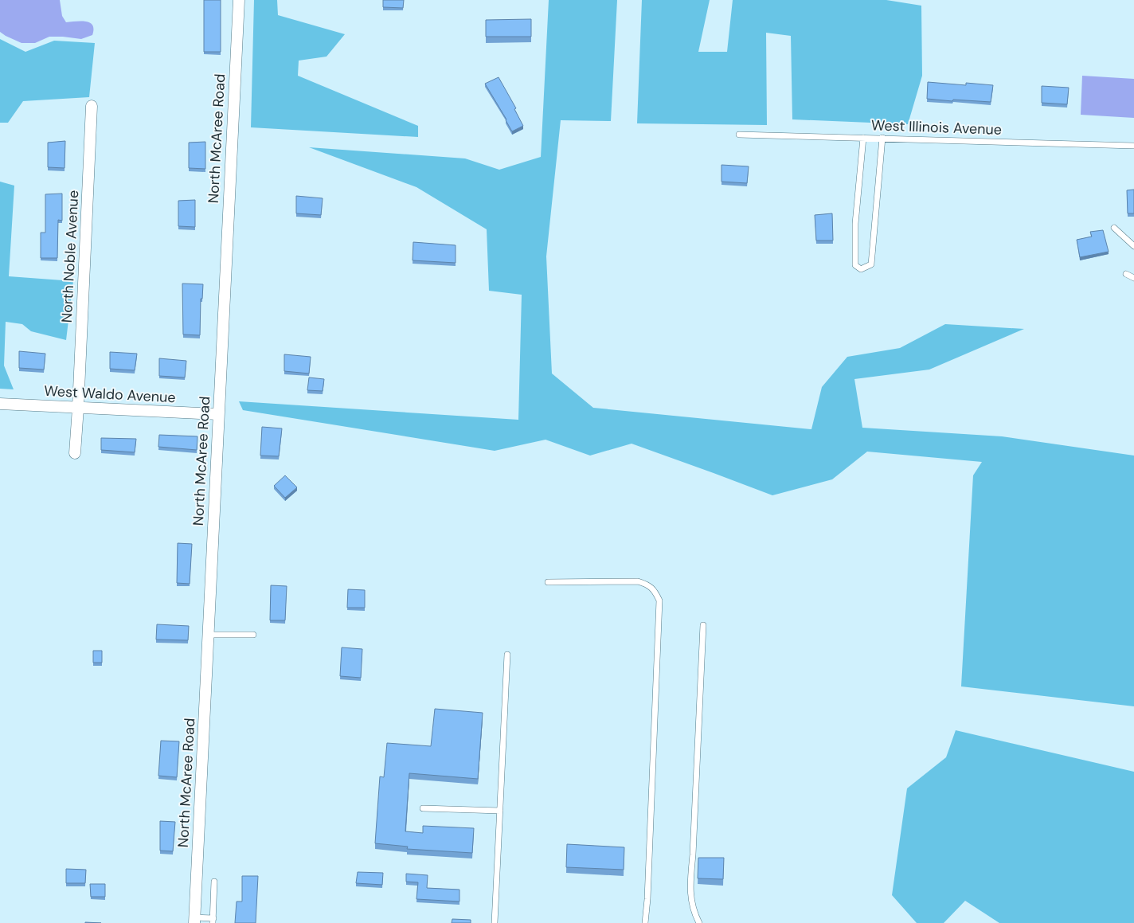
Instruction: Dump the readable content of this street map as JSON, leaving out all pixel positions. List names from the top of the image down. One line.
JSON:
{"streets":{"street":["North McAree Road","North Noble Avenue","West Waldo Avenue"],"lane":["West Illinois Avenue"]},"crossings":[["North McAree Road","West Waldo Avenue"],["North Noble Avenue","West Waldo Avenue"]]}
